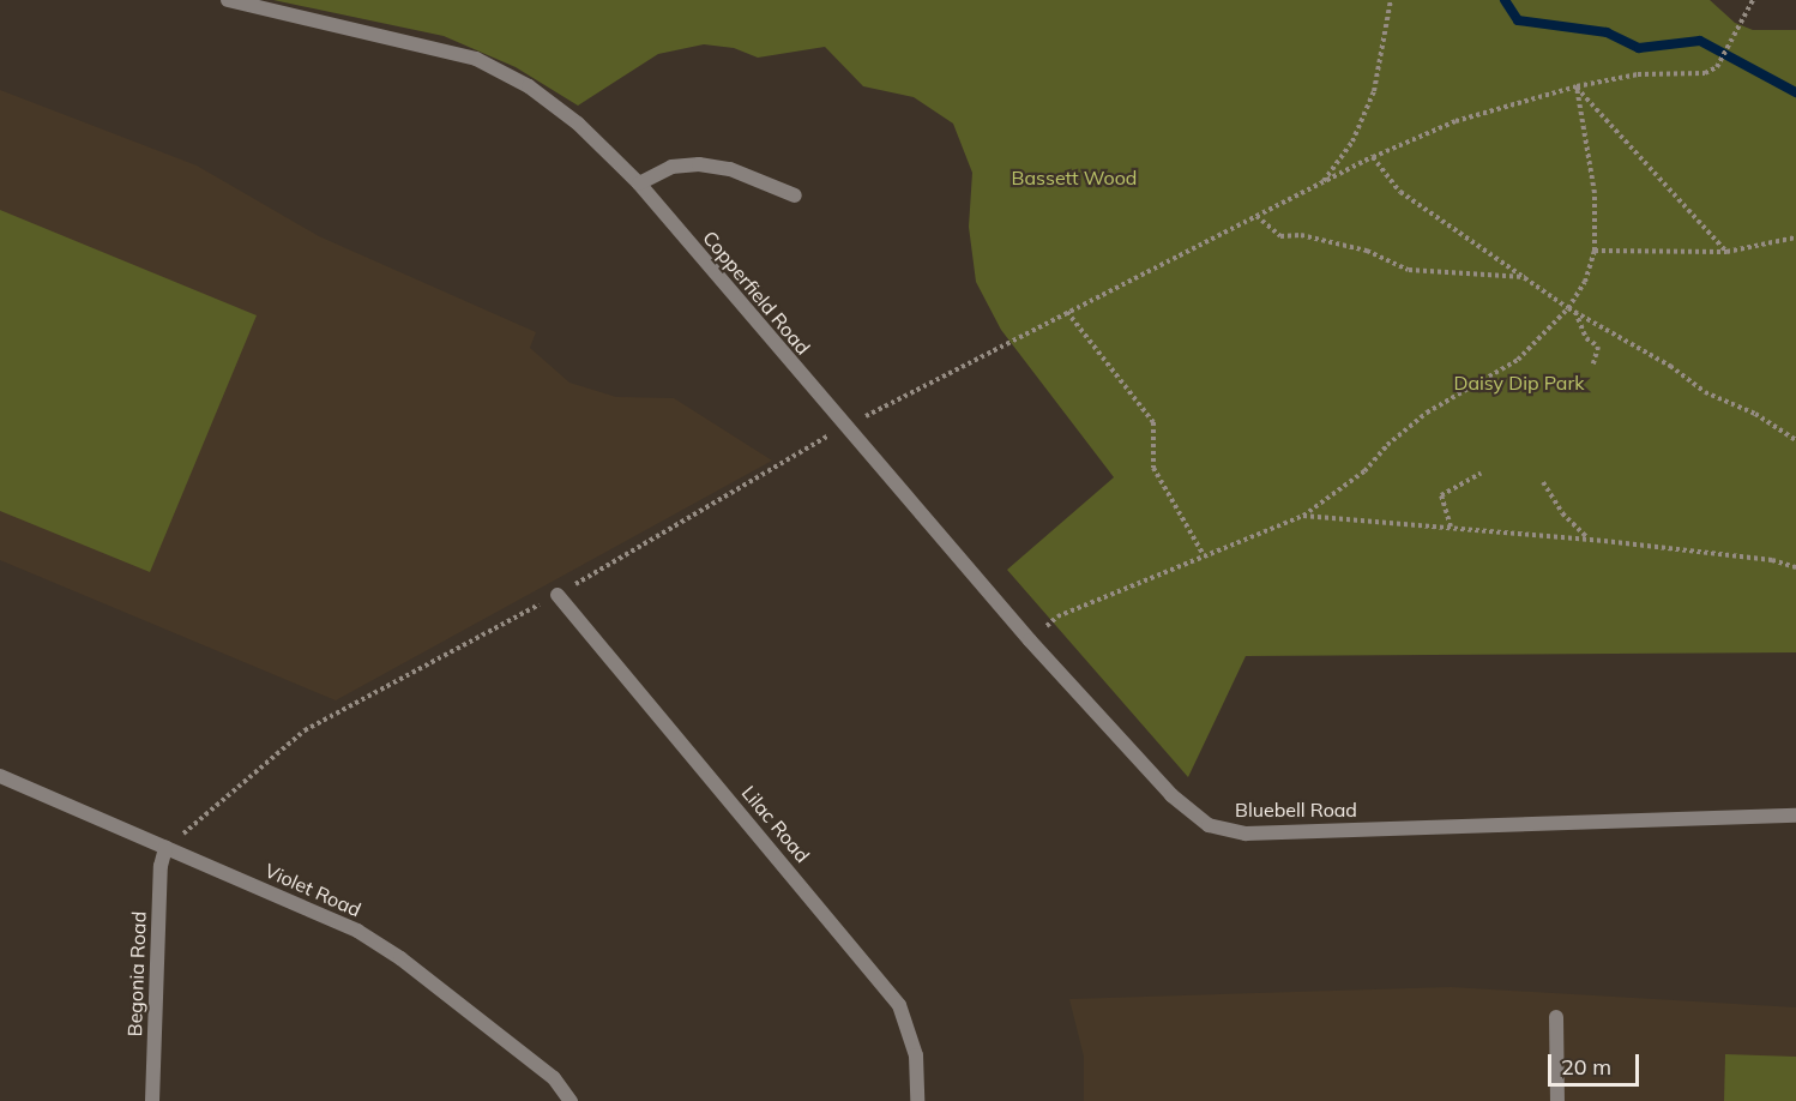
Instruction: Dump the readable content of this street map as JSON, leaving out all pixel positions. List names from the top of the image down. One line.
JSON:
{"streets":{"street":["Copperfield Road","Bluebell Road","Lilac Road","Violet Road","Begonia Road"]},"crossings":[["Copperfield Road","Bluebell Road"],["Violet Road","Begonia Road"]],"parks":["Bassett Wood","Daisy Dip Park"],"scale_bar":"20 m"}
